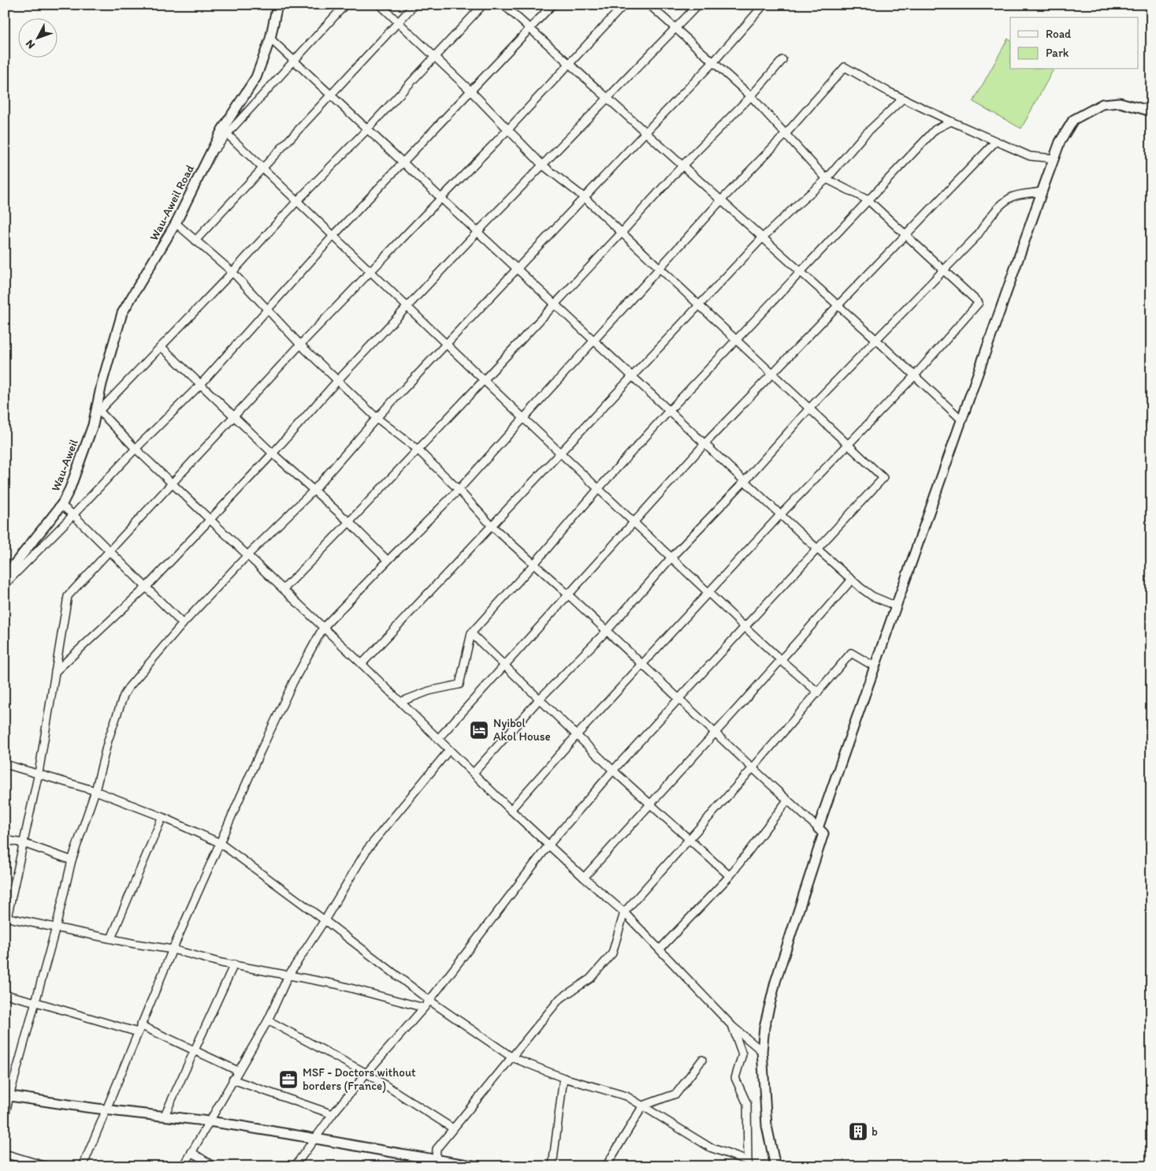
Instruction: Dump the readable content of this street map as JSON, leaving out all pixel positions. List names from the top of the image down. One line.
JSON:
{"streets":{"street":["Wau-Aweil Road","Wau-Aweil"]},"crossings":[["Wau-Aweil Road","Wau-Aweil"]],"places":{"hotel":["Nyibol Akol House"],"office":["MSF - Doctors without borders (France)"],"building":["b"]},"legend":["Road","Park"],"north":"bottom left"}
